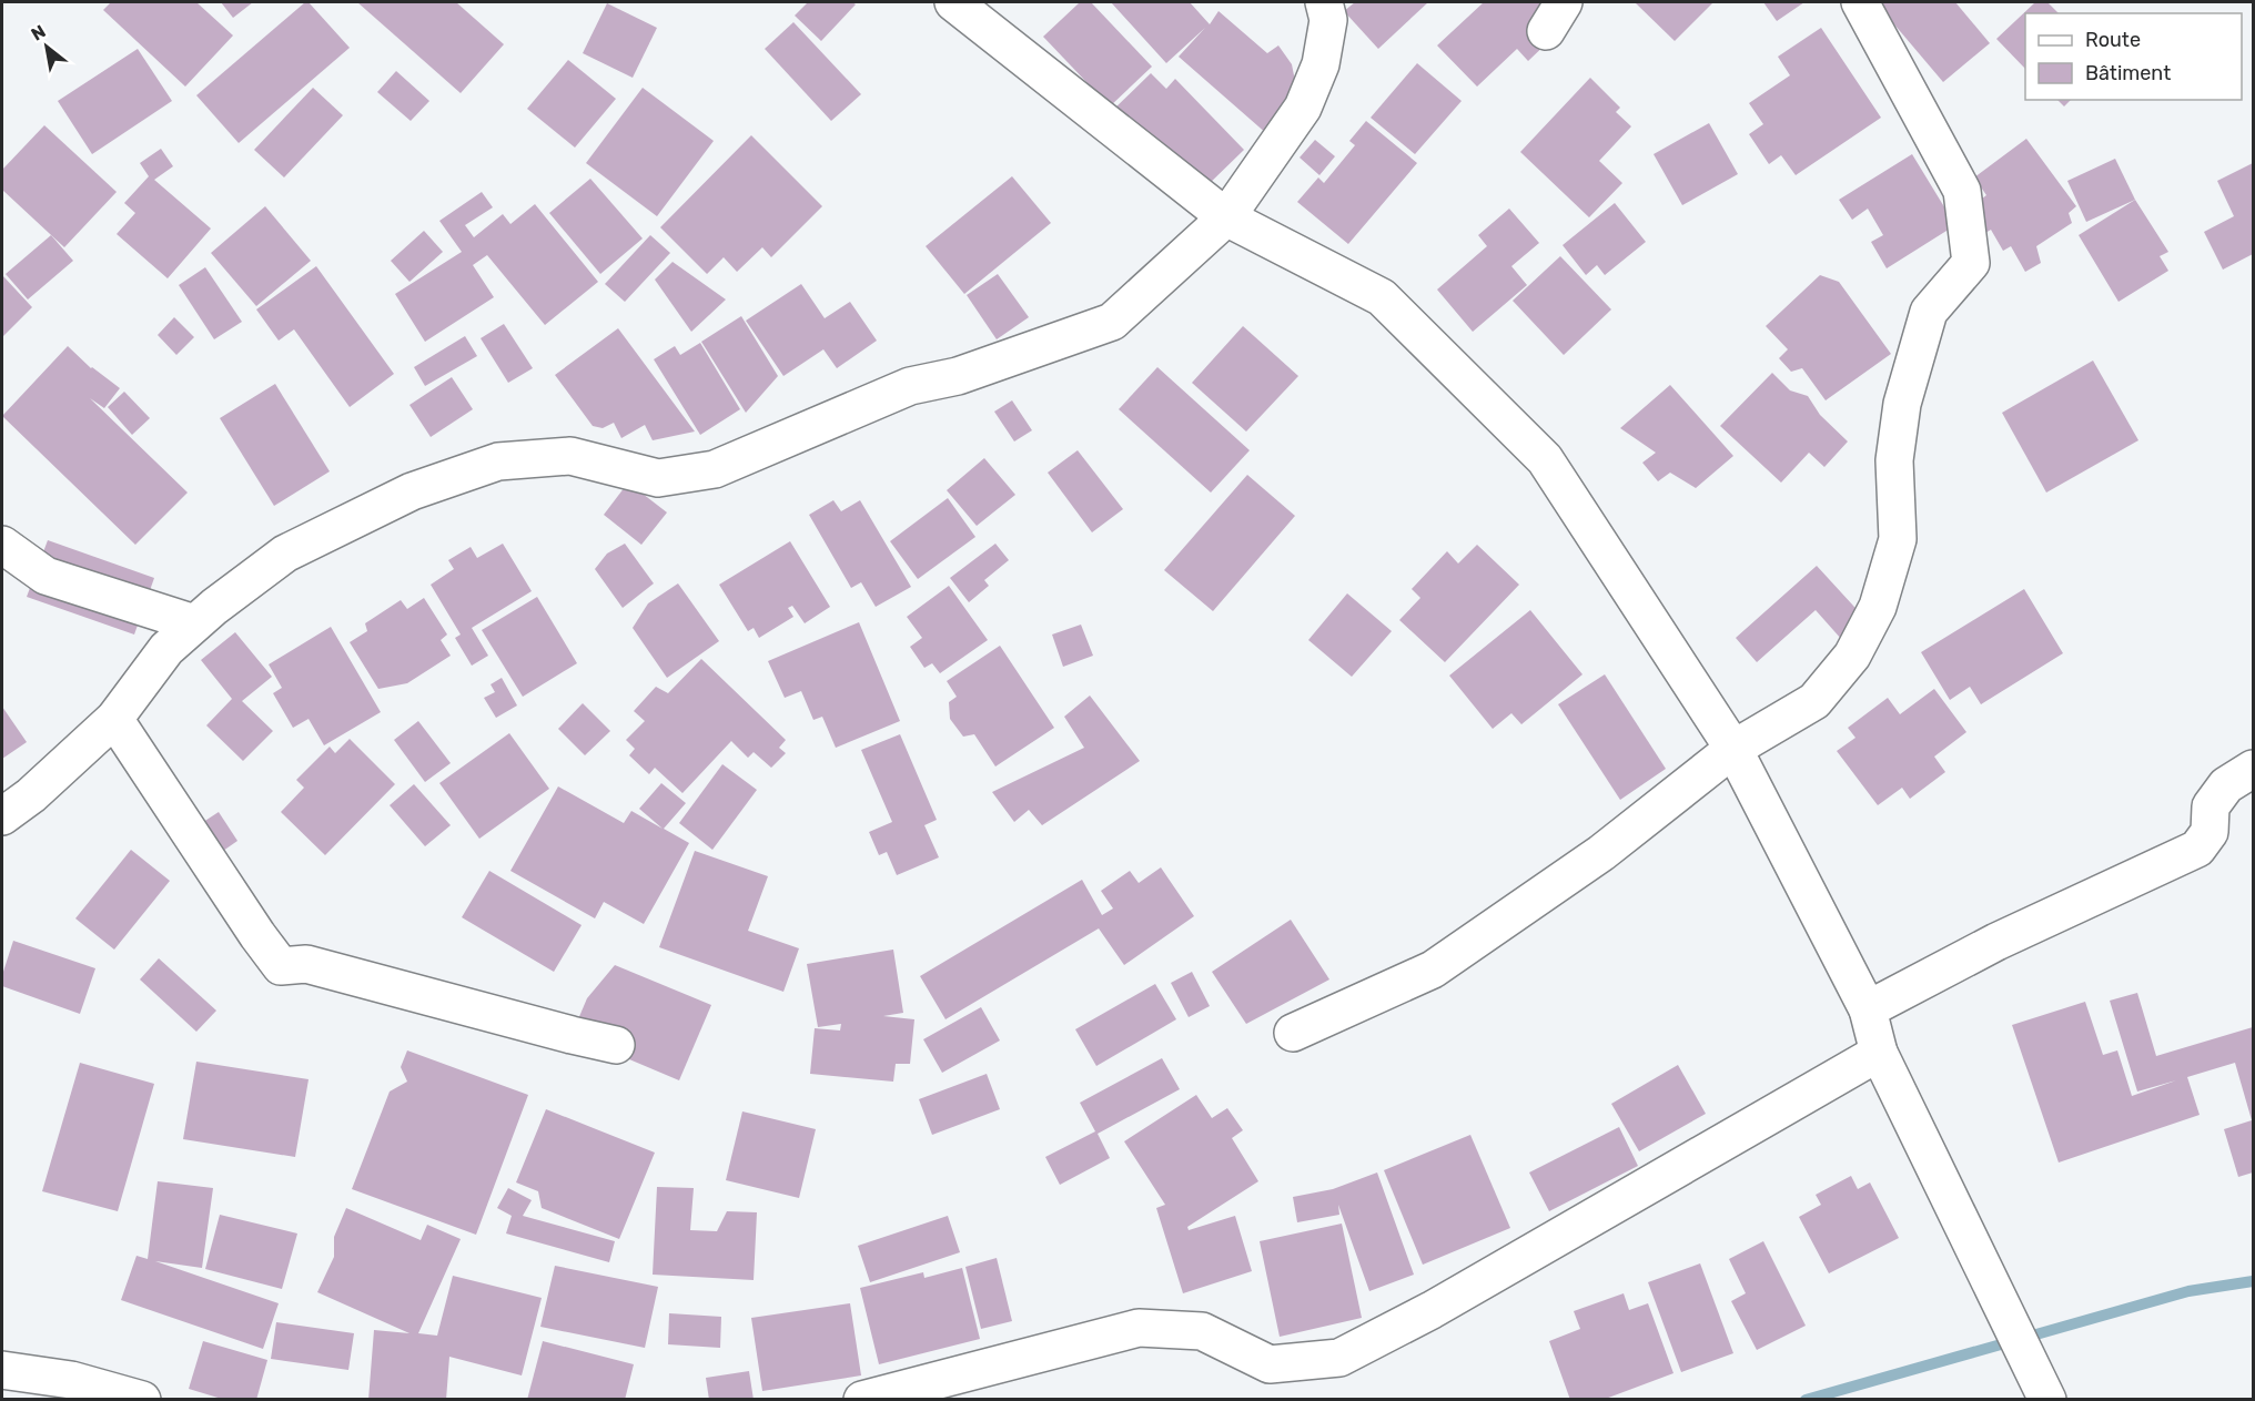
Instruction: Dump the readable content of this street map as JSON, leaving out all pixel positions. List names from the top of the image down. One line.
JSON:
{"legend":["Route","Bâtiment"],"north":"top left"}
